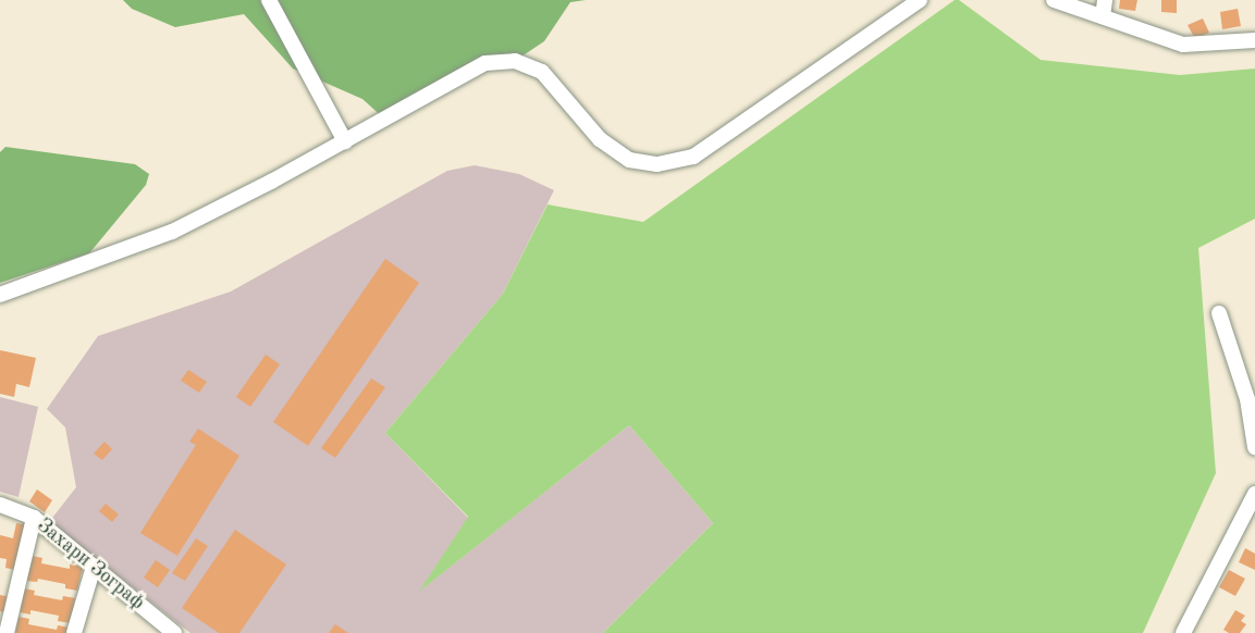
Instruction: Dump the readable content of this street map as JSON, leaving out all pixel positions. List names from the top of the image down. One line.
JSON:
{"streets":{"street":["Захари Зограф"]}}
